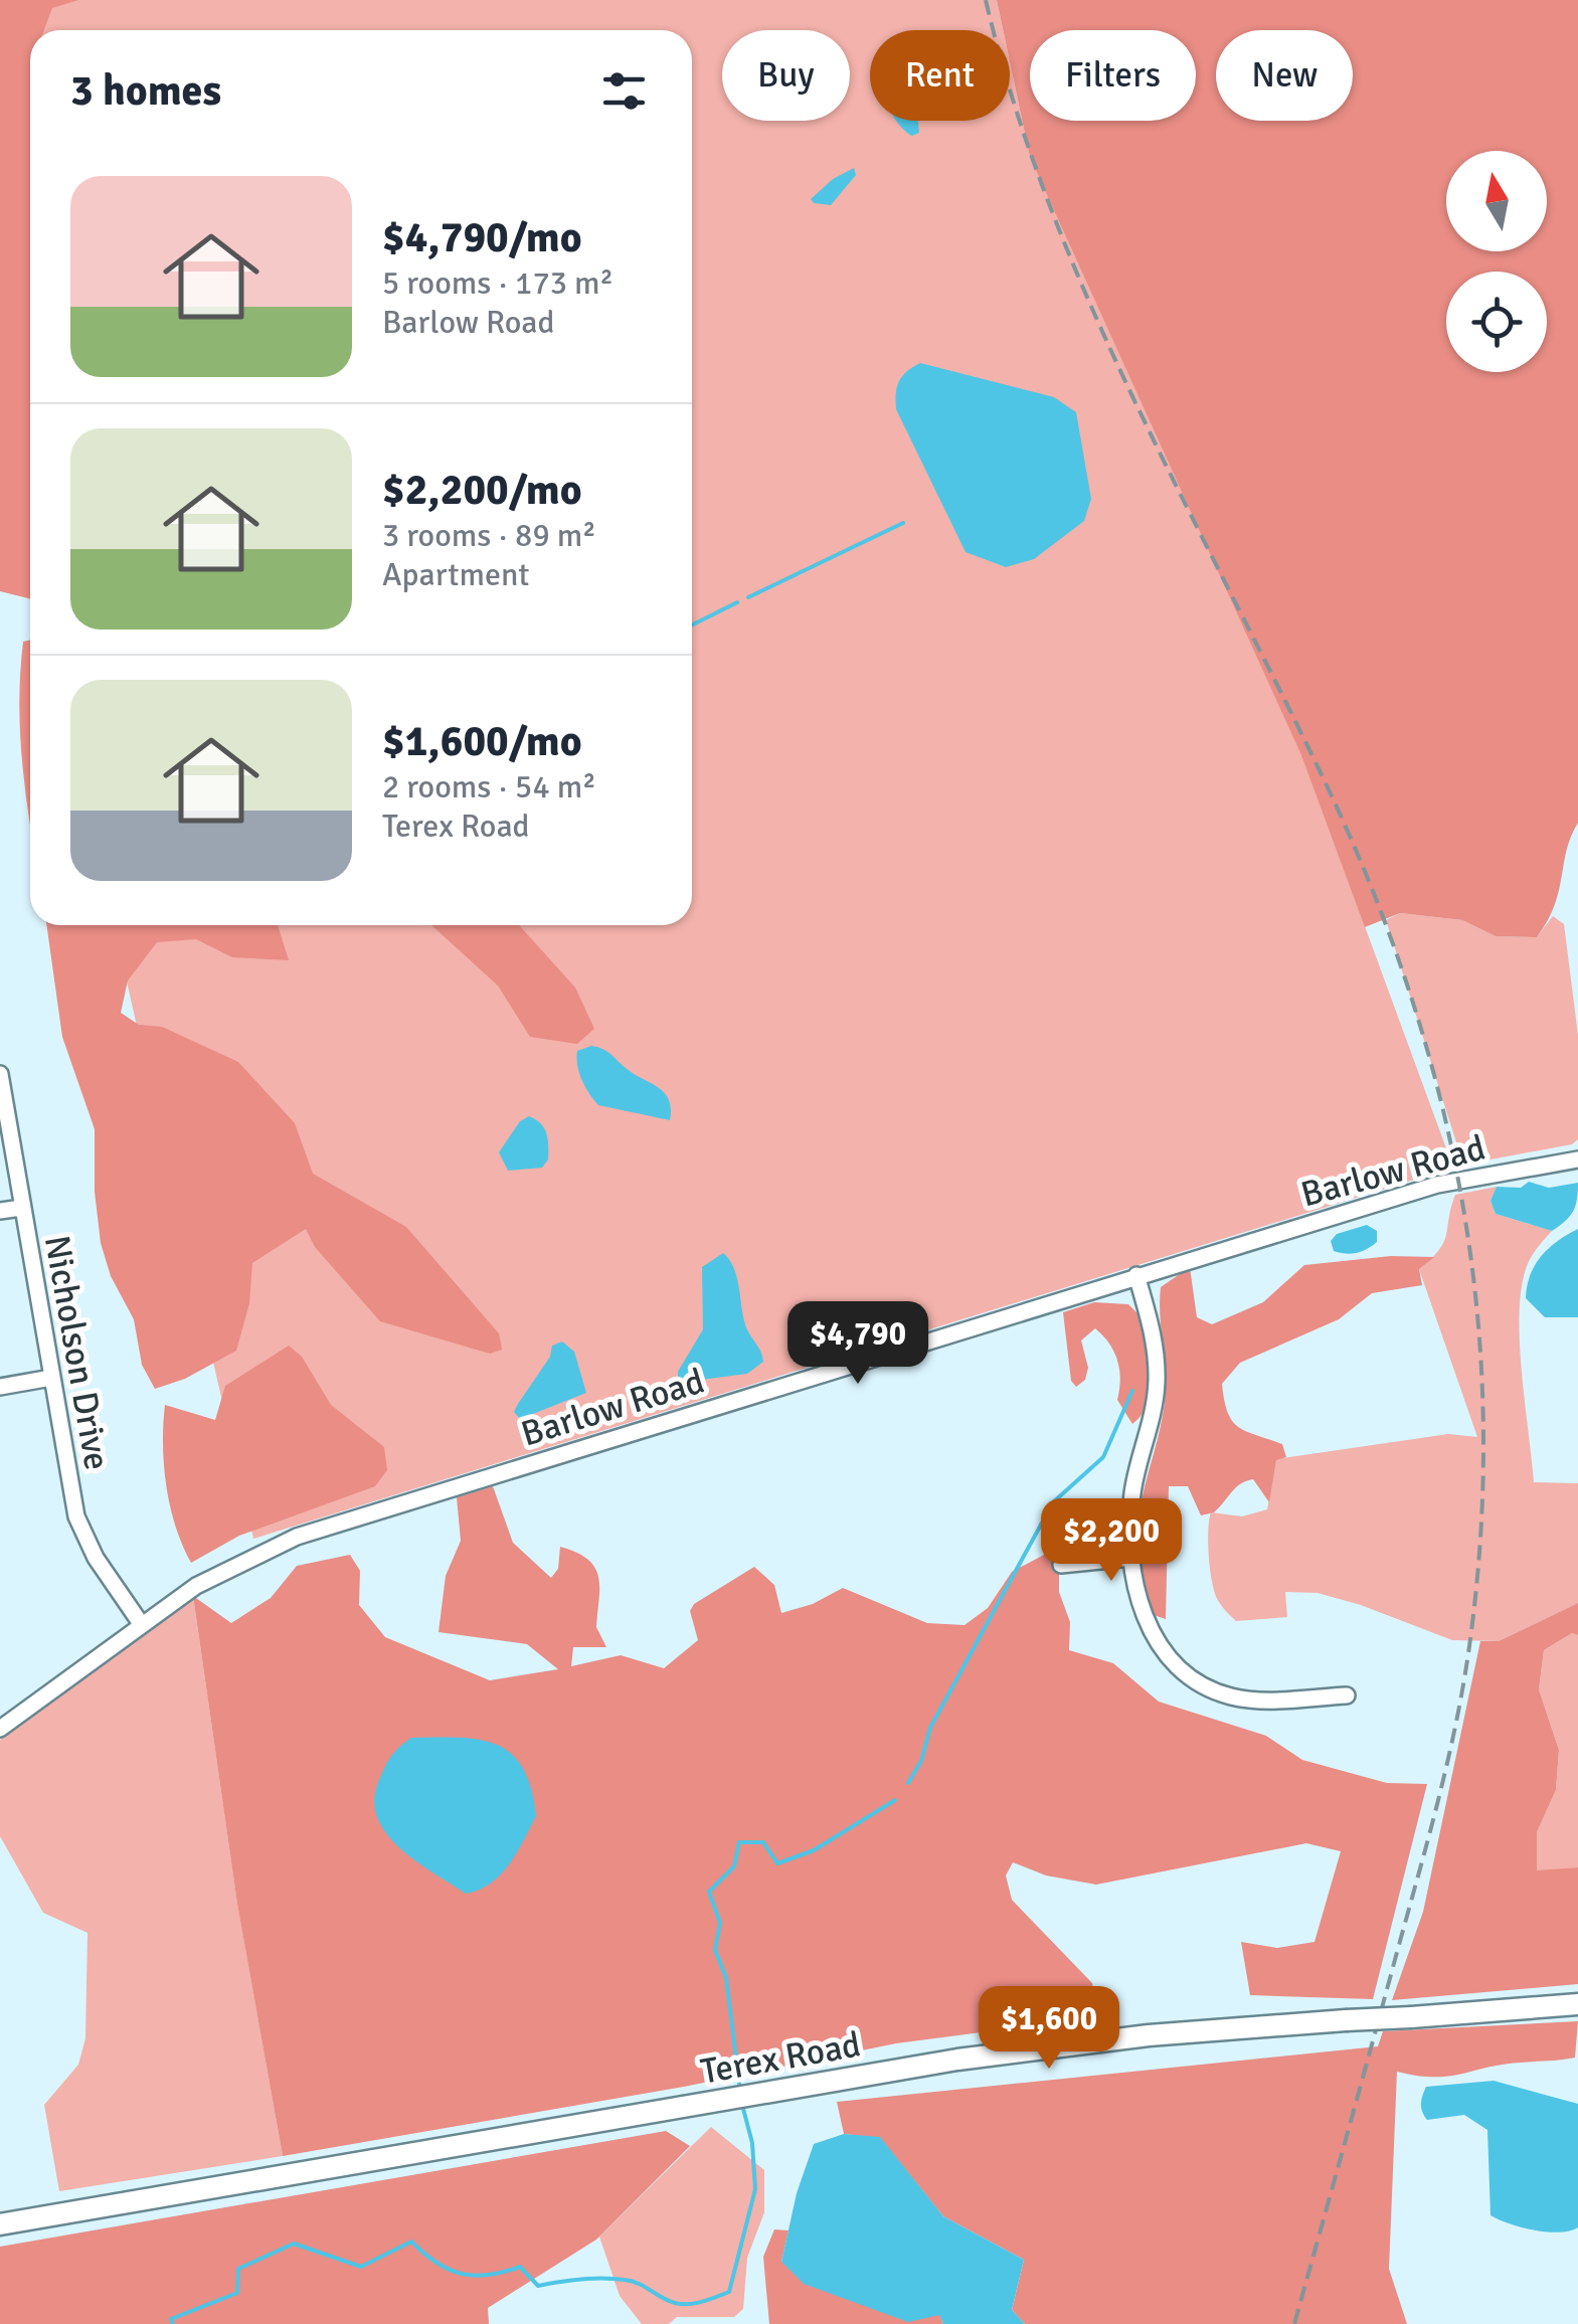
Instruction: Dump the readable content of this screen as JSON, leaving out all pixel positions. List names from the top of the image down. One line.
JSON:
{"streets":{"main road":["Terex Road"],"street":["Barlow Road","Nicholson Drive"]},"crossings":[["Barlow Road","Nicholson Drive"]],"north":"top","page":{"chip":["Buy","Rent","Filters","New"],"heading":"3 homes","list":[{"name":"$4,790/mo","note":"5 rooms · 173 m² · Barlow Road"},{"name":"$2,200/mo","note":"3 rooms · 89 m² · Apartment"},{"name":"$1,600/mo","note":"2 rooms · 54 m² · Terex Road"}],"price":["$4,790","$2,200","$1,600"]}}
